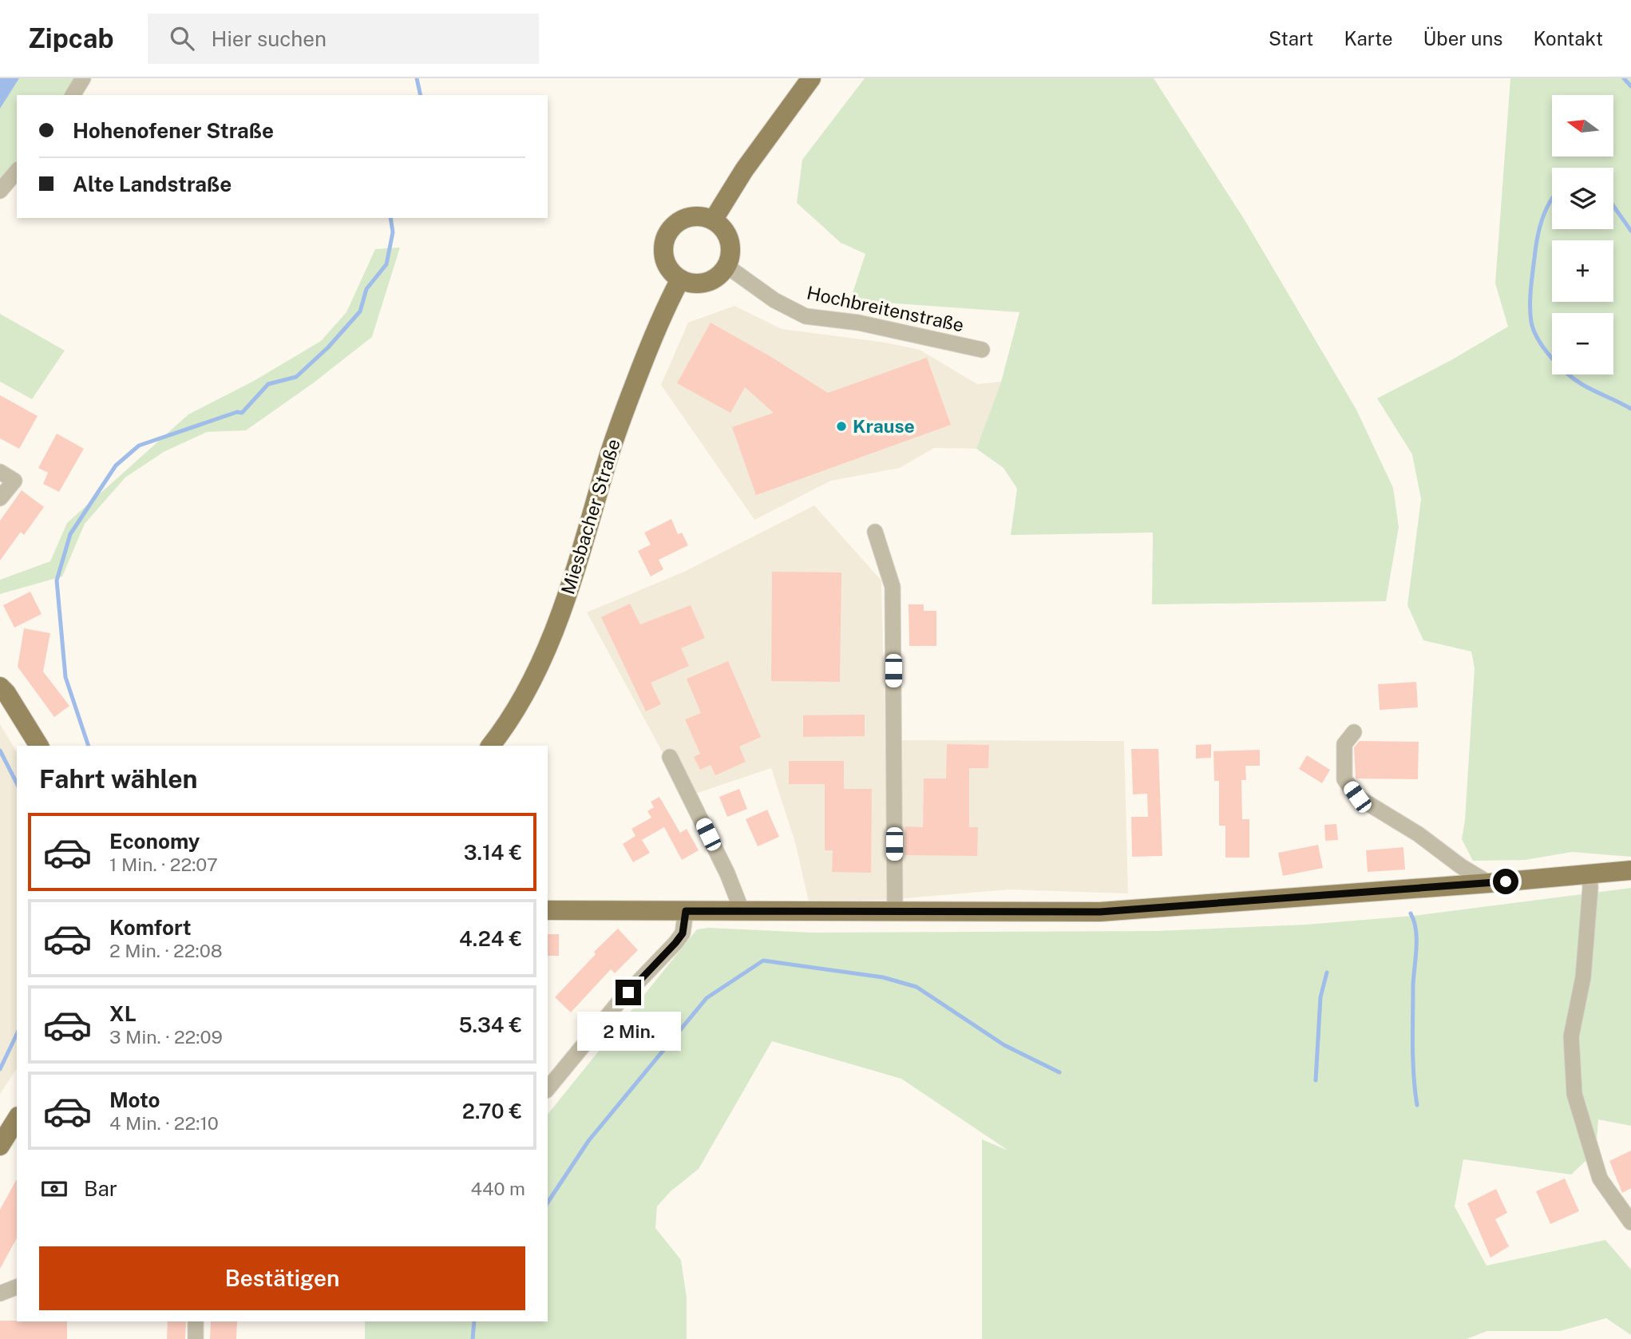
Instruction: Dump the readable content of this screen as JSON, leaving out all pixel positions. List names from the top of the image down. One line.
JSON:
{"streets":{"main road":["Miesbacher Straße"],"street":["Hochbreitenstraße"]},"crossings":[["Hochbreitenstraße","Miesbacher Straße"]],"places":["Krause"],"north":"left","page":{"header":"Zipcab","search":"Hier suchen","nav":["Start","Karte","Über uns","Kontakt"],"map_buttons":["+","−"],"banner":["Hohenofener Straße","Alte Landstraße"],"heading":"Fahrt wählen","list":[{"name":"Economy","note":"1 Min. · 22:07","value":"3.14 €"},{"name":"Komfort","note":"2 Min. · 22:08","value":"4.24 €"},{"name":"XL","note":"3 Min. · 22:09","value":"5.34 €"},{"name":"Moto","note":"4 Min. · 22:10","value":"2.70 €"}],"bubble":"2 Min.","pay":["Bar","440 m"],"buttons":"Bestätigen"}}
